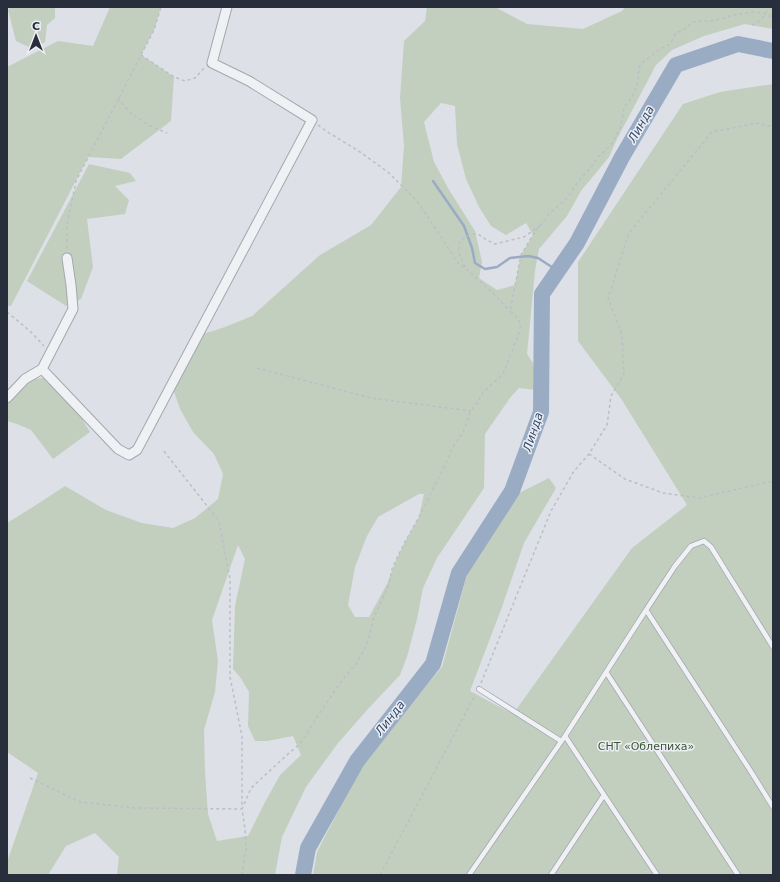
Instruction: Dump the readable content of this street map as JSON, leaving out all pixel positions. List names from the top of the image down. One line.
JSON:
{"water":["Линда"],"parks":["СНТ «Облепиха»"],"north":"top"}
